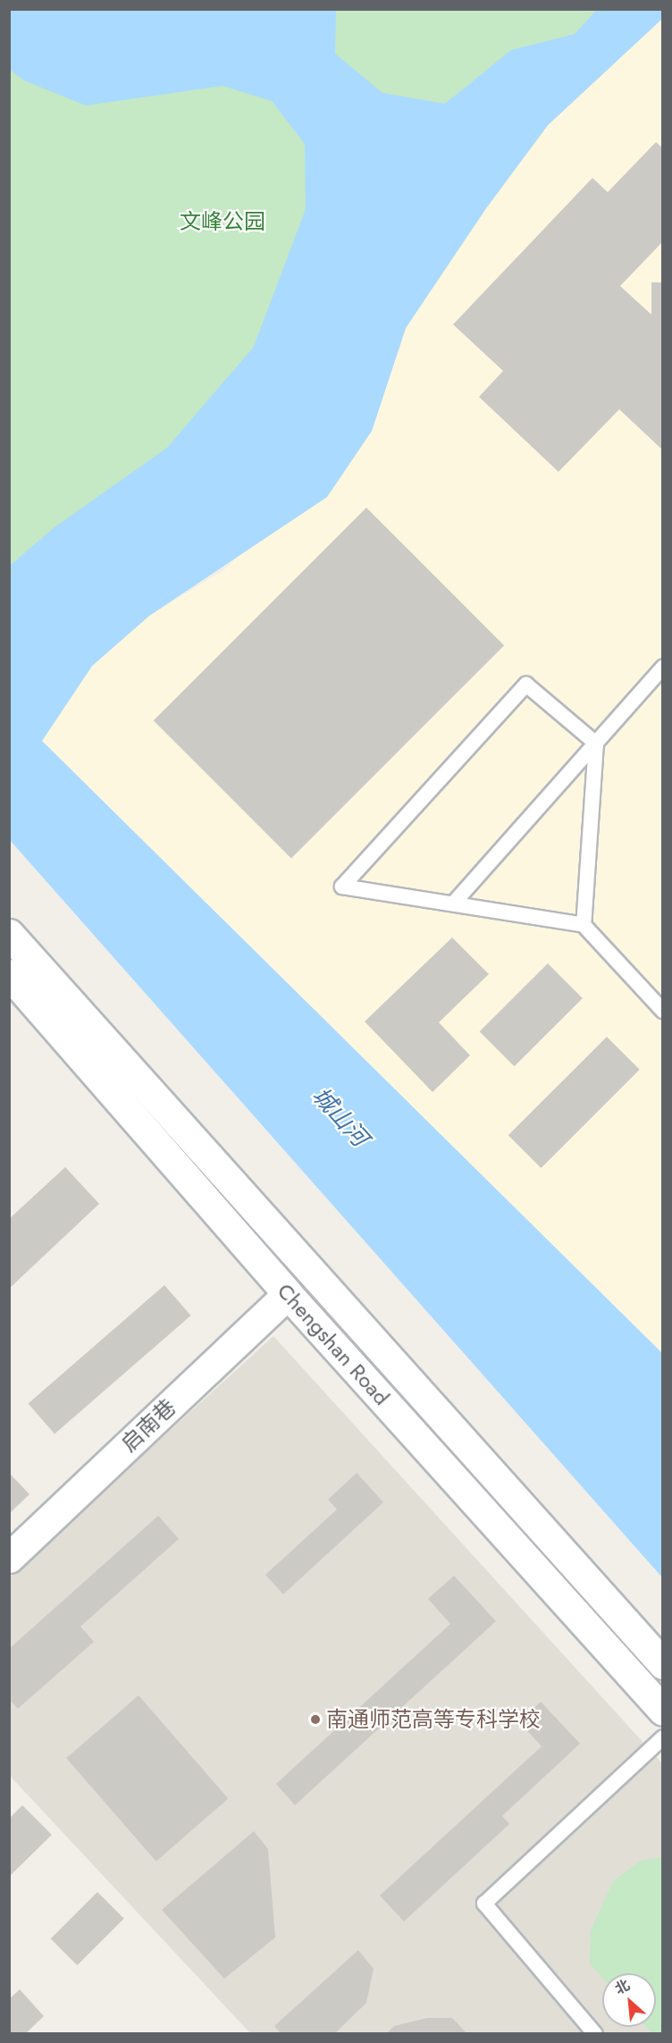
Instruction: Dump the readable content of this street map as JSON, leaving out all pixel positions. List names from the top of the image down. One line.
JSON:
{"streets":{"main road":["Chengshan Road","启南巷"]},"crossings":[["Chengshan Road","启南巷"]],"water":["城山河"],"parks":["文峰公园"],"places":["南通师范高等专科学校"],"north":"top left"}
